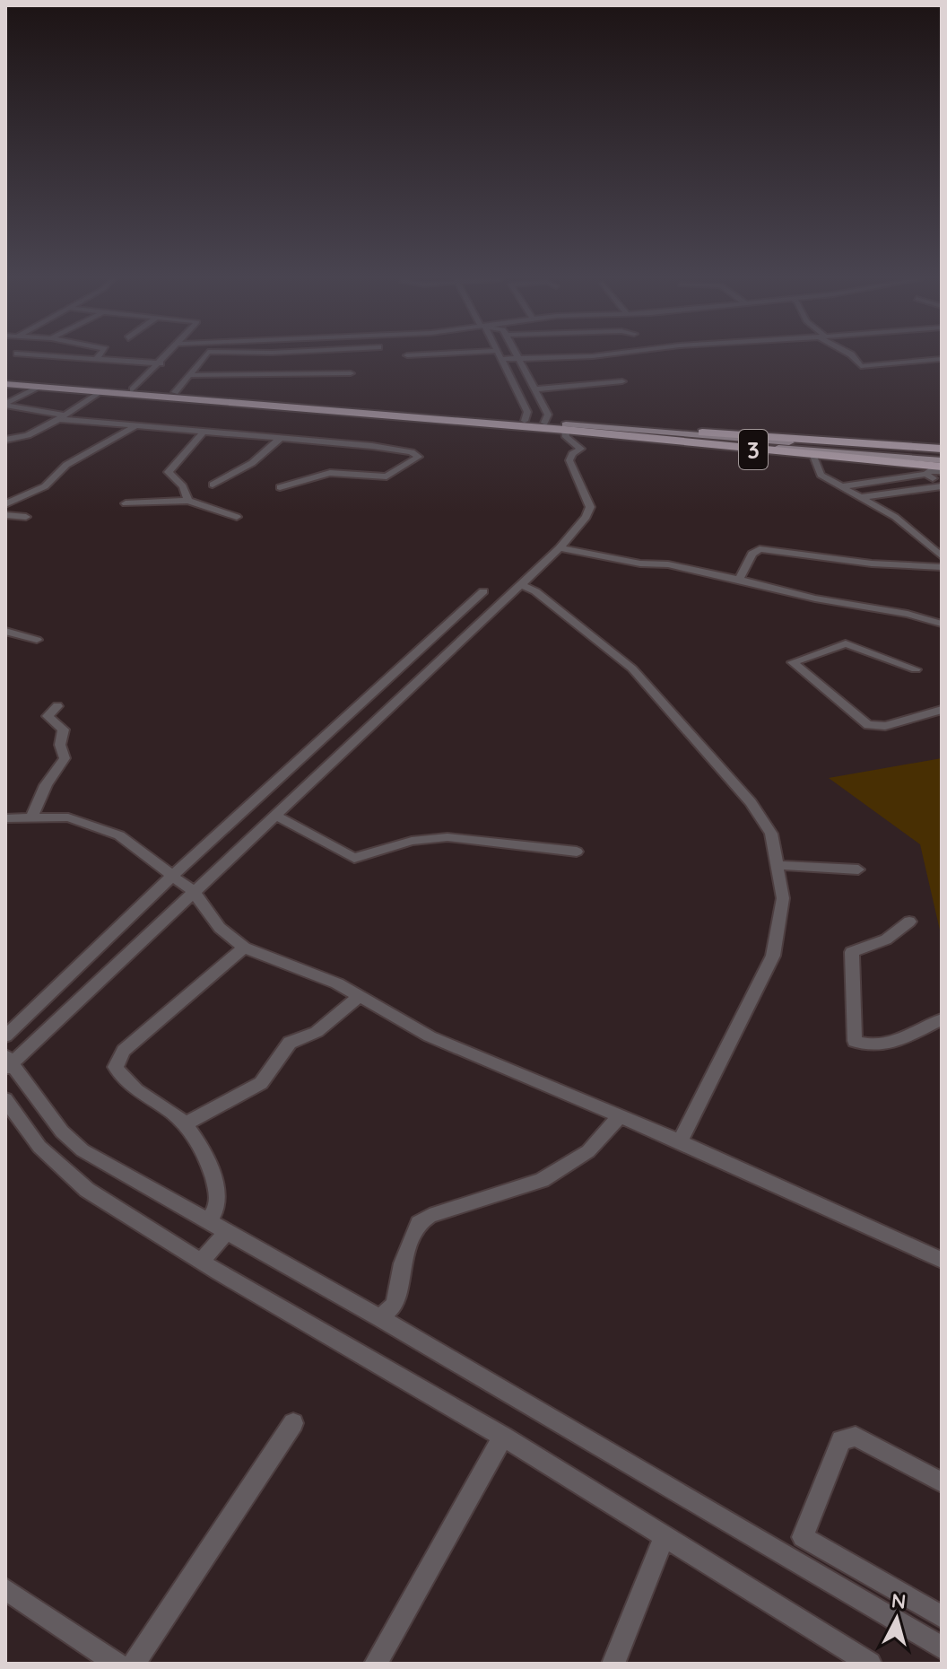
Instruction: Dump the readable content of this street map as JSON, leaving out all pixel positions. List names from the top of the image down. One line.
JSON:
{"streets":{"highway":["3"]},"north":"top"}
